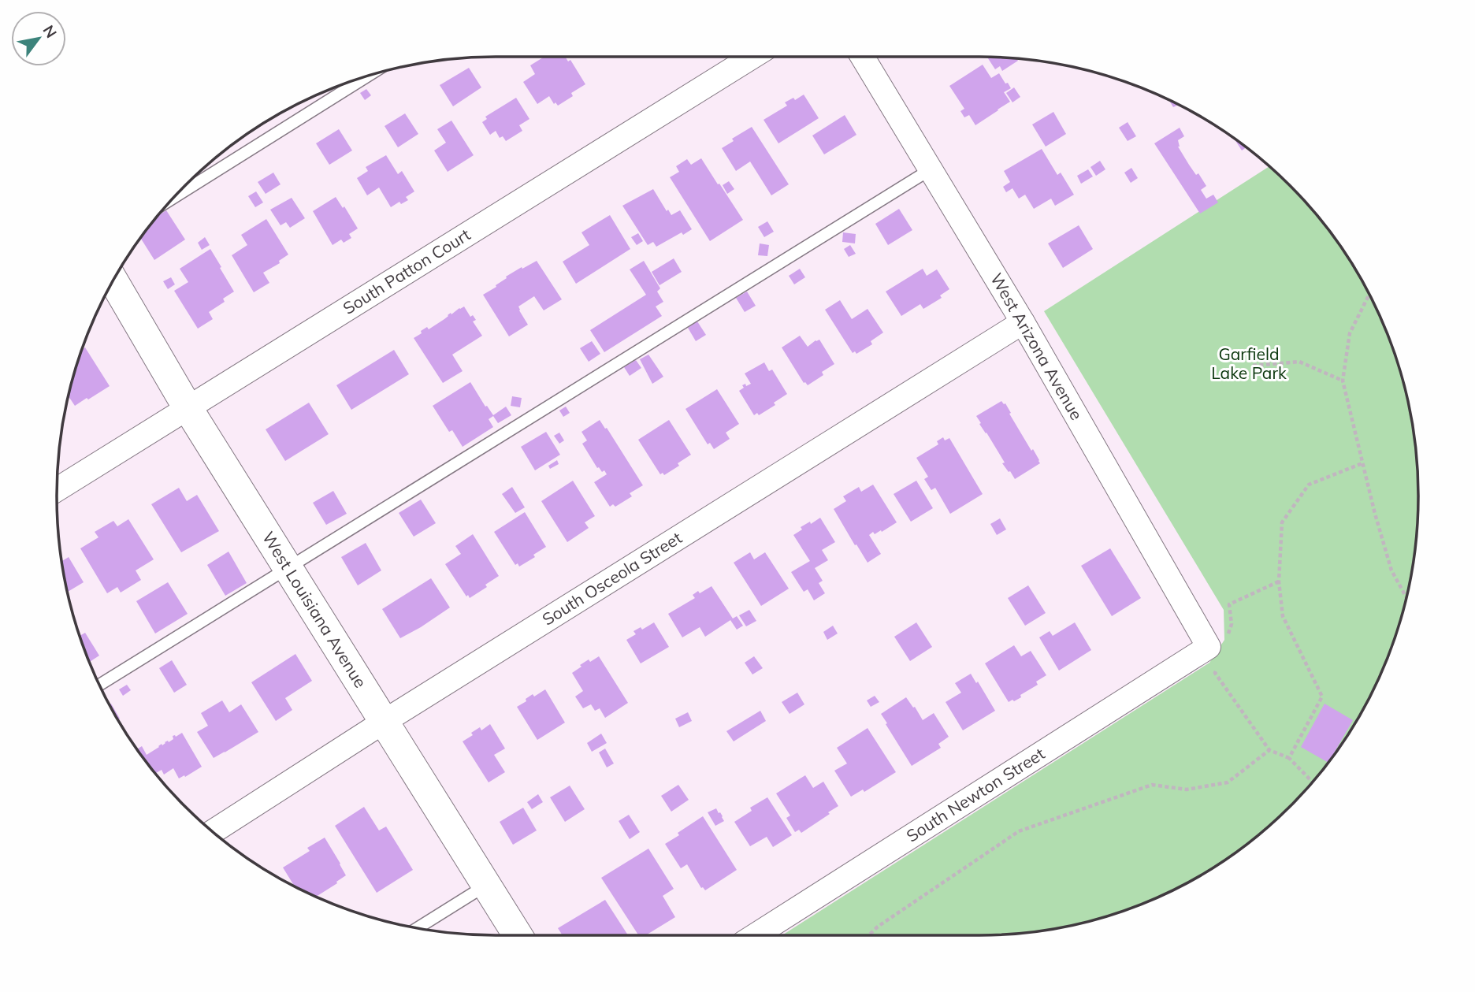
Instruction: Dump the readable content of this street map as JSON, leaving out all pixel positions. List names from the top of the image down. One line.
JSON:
{"streets":{"street":["South Patton Court","West Arizona Avenue","South Osceola Street","West Louisiana Avenue","South Newton Street"]},"crossings":[["South Patton Court","West Louisiana Avenue"],["West Arizona Avenue","South Osceola Street"],["West Arizona Avenue","South Newton Street"],["South Osceola Street","West Louisiana Avenue"]],"parks":["Garfield Lake Park"],"north":"top right"}
